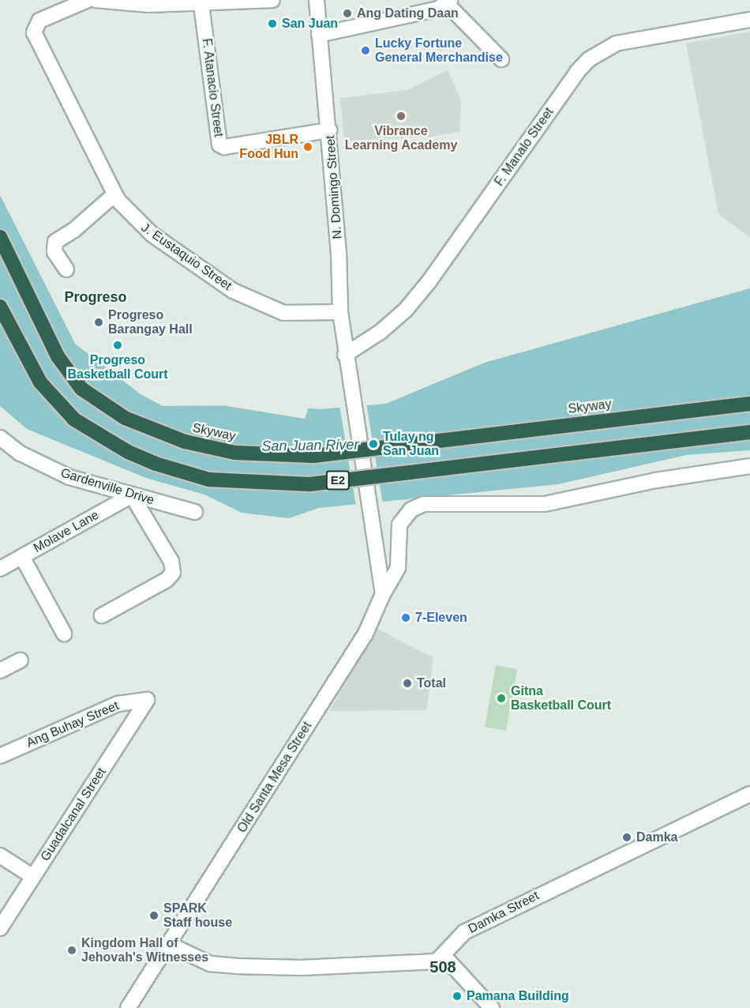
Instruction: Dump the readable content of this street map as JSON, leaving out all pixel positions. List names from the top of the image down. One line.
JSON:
{"streets":{"highway":["Skyway","E2"],"street":["F. Atanacio Street","F. Manalo Street","N. Domingo Street","J. Eustaquio Street","Gardenville Drive","Molave Lane","Ang Buhay Street","Old Santa Mesa Street","Guadalcanal Street","Damka Street"]},"crossings":[["F. Atanacio Street","N. Domingo Street"],["F. Manalo Street","N. Domingo Street"],["N. Domingo Street","J. Eustaquio Street"],["N. Domingo Street","Old Santa Mesa Street"],["Gardenville Drive","Molave Lane"],["Ang Buhay Street","Guadalcanal Street"],["Old Santa Mesa Street","Damka Street"]],"districts":["Progreso","508"],"water":["San Juan River"],"places":["Ang Dating Daan","San Juan","Lucky Fortune General Merchandise","Vibrance Learning Academy","JBLR Food Hun","Progreso Barangay Hall","Progreso Basketball Court","Tulay ng San Juan","7-Eleven","Total","Gitna Basketball Court","Damka","SPARK Staff house","Kingdom Hall of Jehovah's Witnesses","Pamana Building"]}
